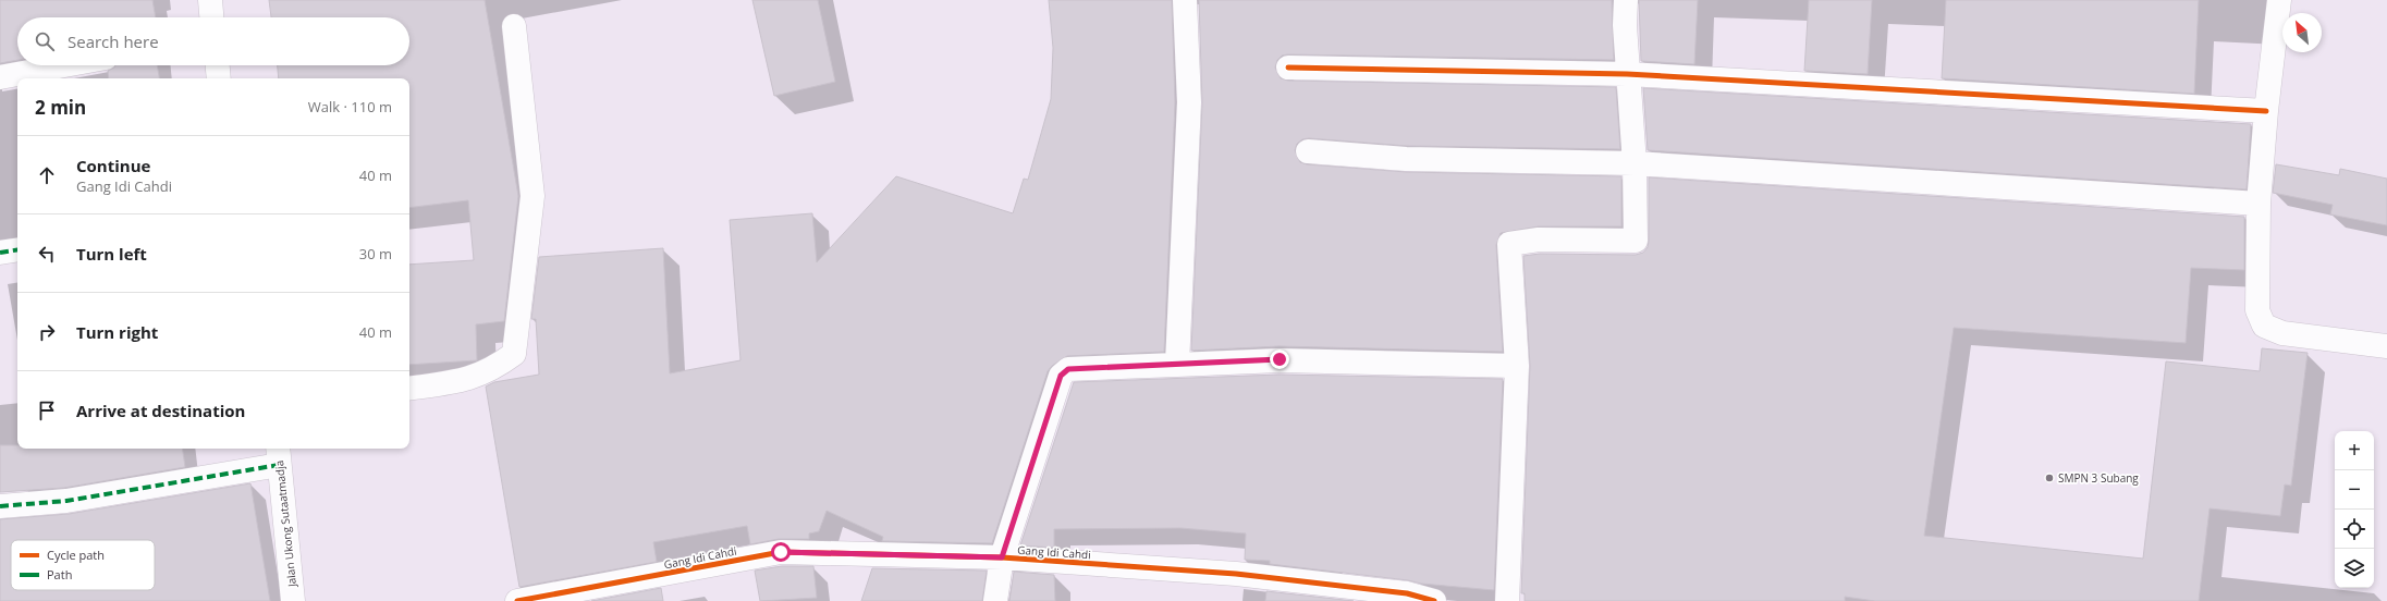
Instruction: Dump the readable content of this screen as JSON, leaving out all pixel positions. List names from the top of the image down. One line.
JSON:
{"streets":{"street":["Jalan Ukong Sutaatmadja","Gang Idi Cahdi"]},"places":["SMPN 3 Subang"],"legend":["Cycle path","Path"],"north":"top left","page":{"search":"Search here","heading":["2 min","Walk · 110 m"],"list":[["Continue","Gang Idi Cahdi","40 m"],["Turn left","30 m"],["Turn right","40 m"],"Arrive at destination"],"map_buttons":["+","−"]}}
